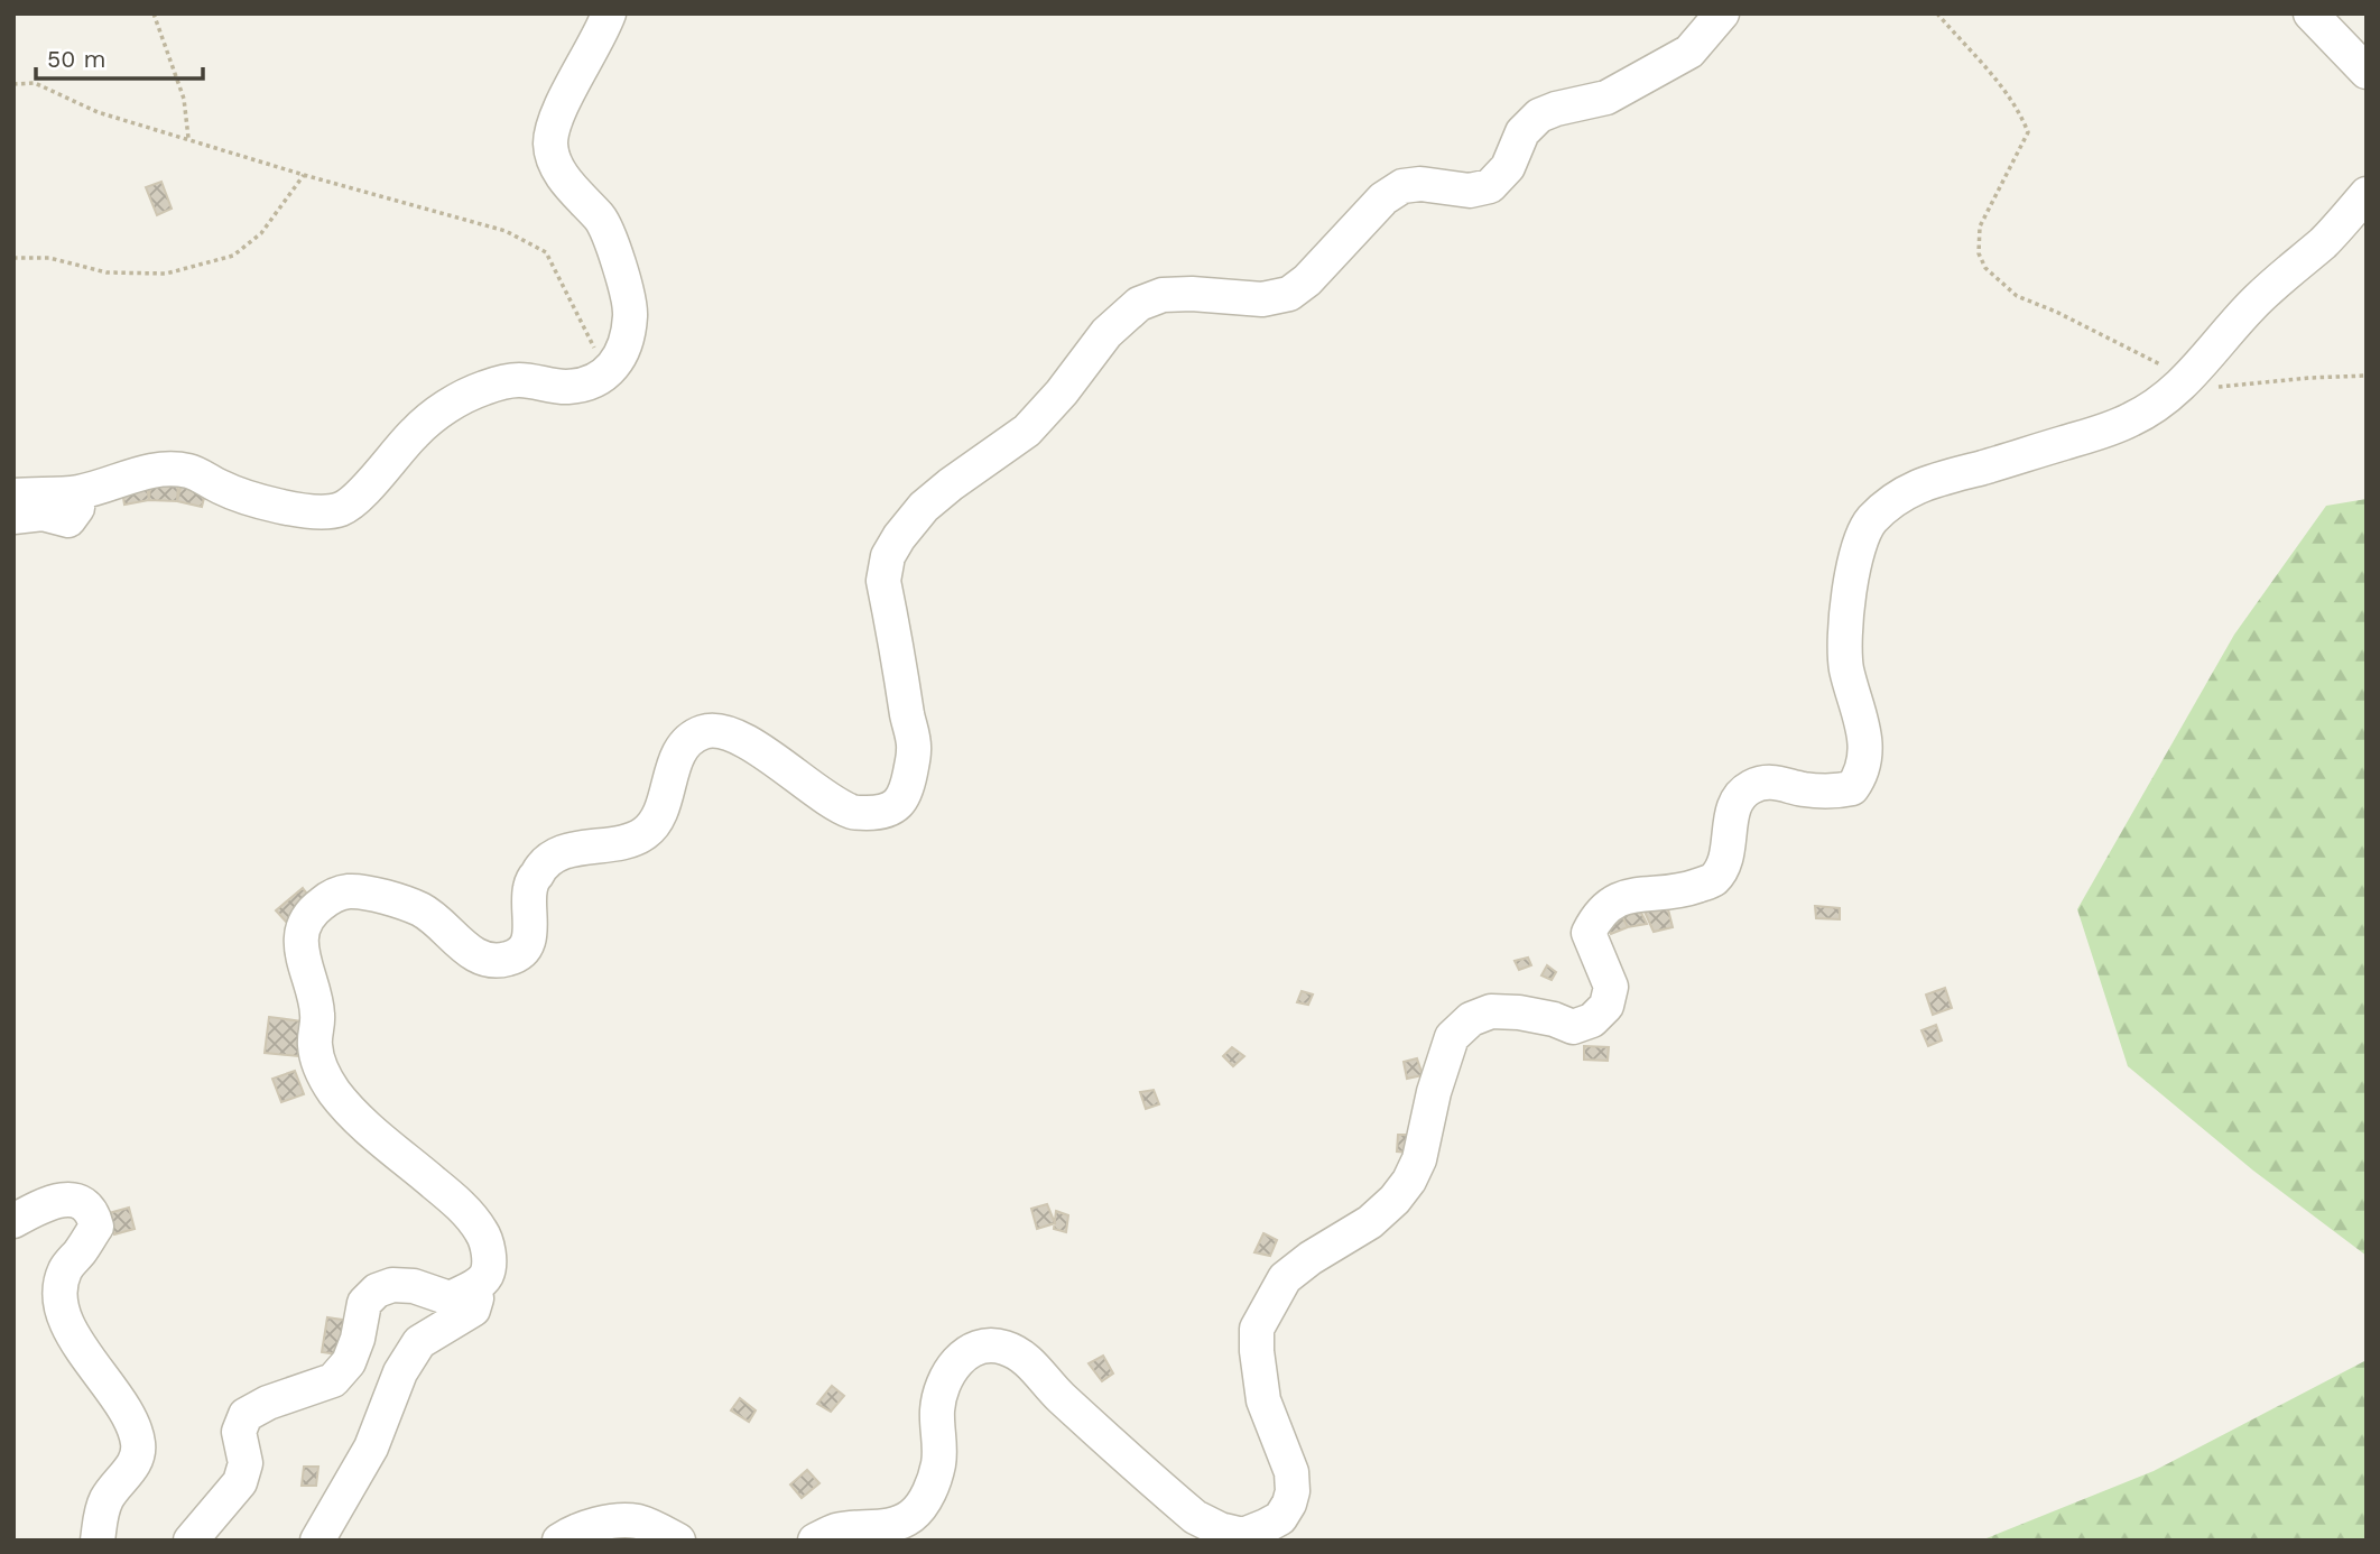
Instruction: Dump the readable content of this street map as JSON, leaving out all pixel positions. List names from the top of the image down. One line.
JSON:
{"scale_bar":"50 m"}
